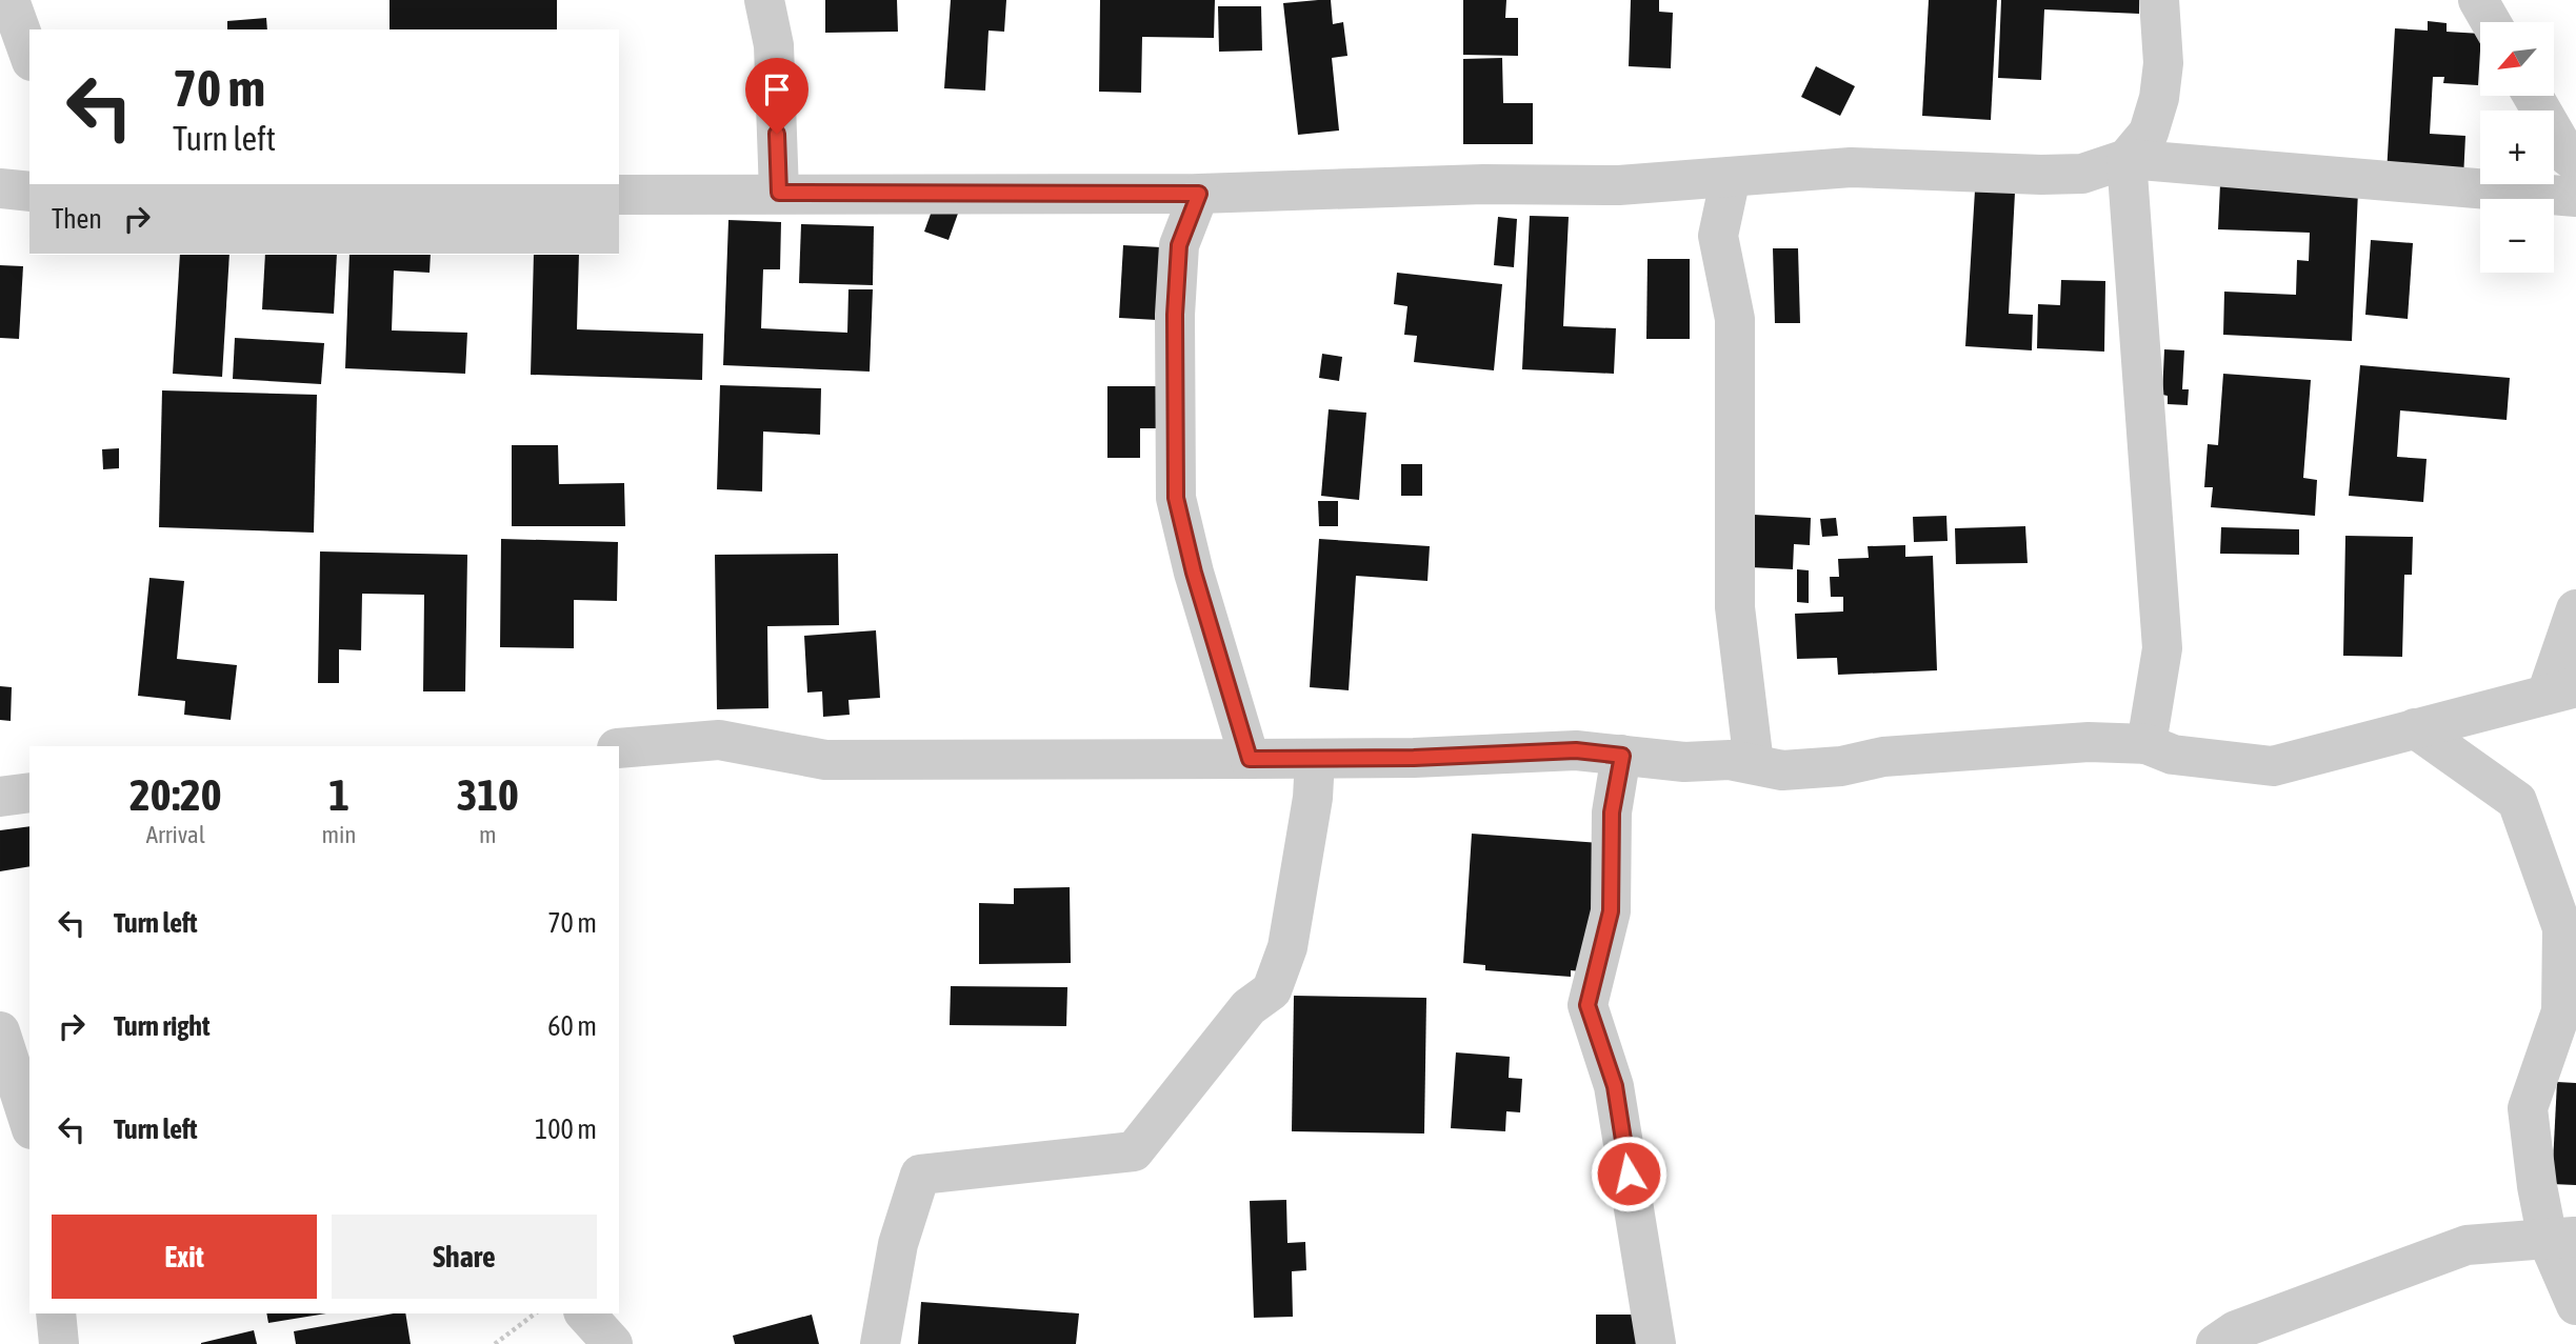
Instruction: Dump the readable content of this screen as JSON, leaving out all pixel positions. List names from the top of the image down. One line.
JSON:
{"north":"bottom left","page":{"map_buttons":["+","−"],"turn":["70 m","Turn left"],"then":"Then","eta":["20:20","Arrival","1","min","310","m"],"list":[{"name":"Turn left","value":"70 m"},{"name":"Turn right","value":"60 m"},{"name":"Turn left","value":"100 m"}],"buttons":["Exit","Share"]}}
